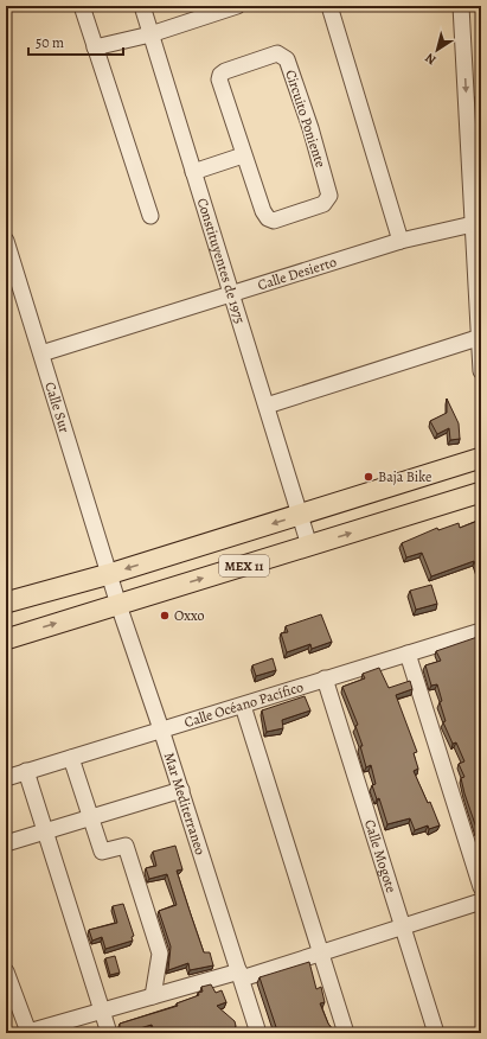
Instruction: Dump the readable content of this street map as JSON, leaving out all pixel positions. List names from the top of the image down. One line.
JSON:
{"streets":{"main road":["MEX 11"],"street":["Circuito Poniente","Constituyentes de 1975","Calle Desierto","Calle Sur","Calle Océano Pacífico","Mar Mediterraneo","Calle Mogote"]},"crossings":[["Constituyentes de 1975","Calle Desierto"],["Constituyentes de 1975","MEX 11"],["Calle Desierto","Calle Sur"],["Calle Sur","MEX 11"],["Calle Sur","Mar Mediterraneo"],["MEX 11","Mar Mediterraneo"],["Calle Océano Pacífico","Mar Mediterraneo"],["Calle Océano Pacífico","Calle Mogote"]],"places":["Baja Bike","Oxxo"],"scale_bar":"50 m","north":"bottom left"}
